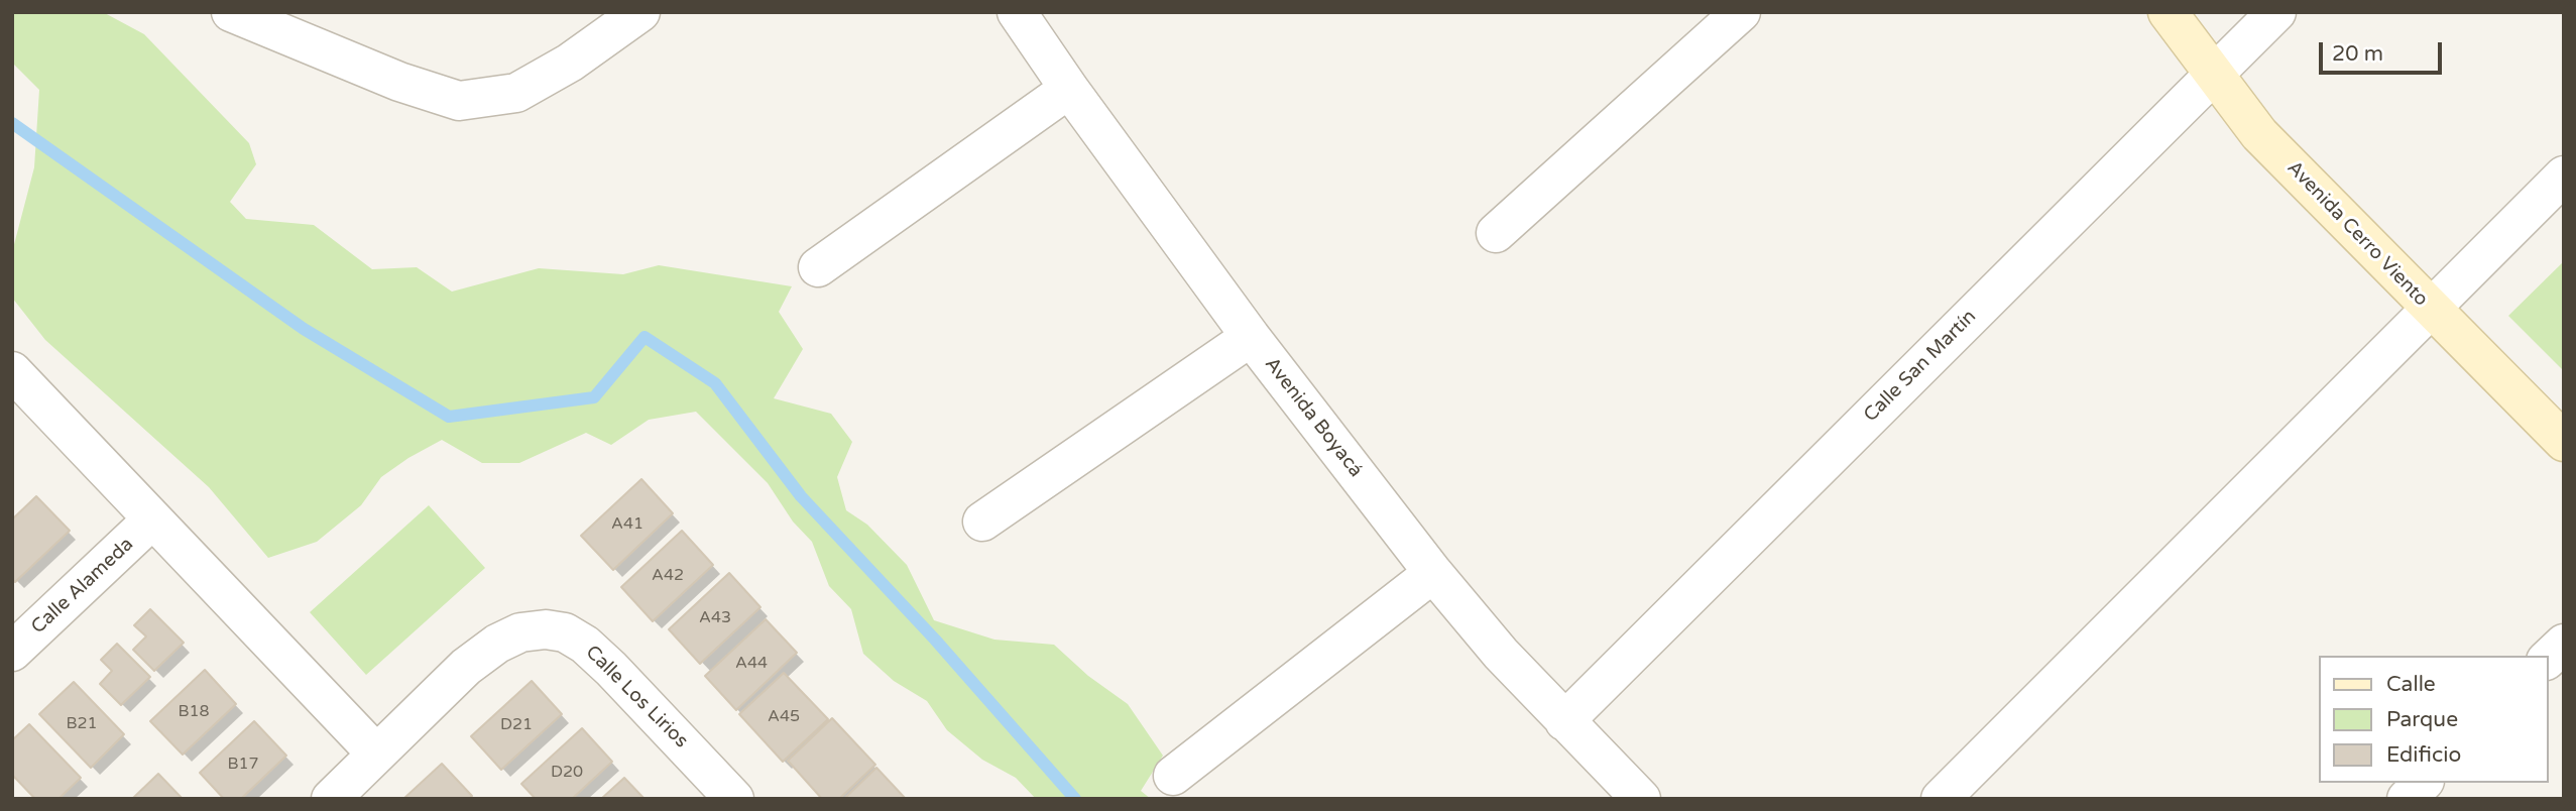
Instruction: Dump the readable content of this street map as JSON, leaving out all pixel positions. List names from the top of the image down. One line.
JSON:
{"streets":{"street":["Avenida Cerro Viento","Calle San Martín","Avenida Boyacá","Calle Alameda","Calle Los Lirios"]},"crossings":[["Avenida Cerro Viento","Calle San Martín"],["Calle San Martín","Avenida Boyacá"]],"house_numbers":["A41","A42","A43","A44","B18","A45","B21","D21","B17","D20"],"legend":["Calle","Parque","Edificio"],"scale_bar":"20 m"}
